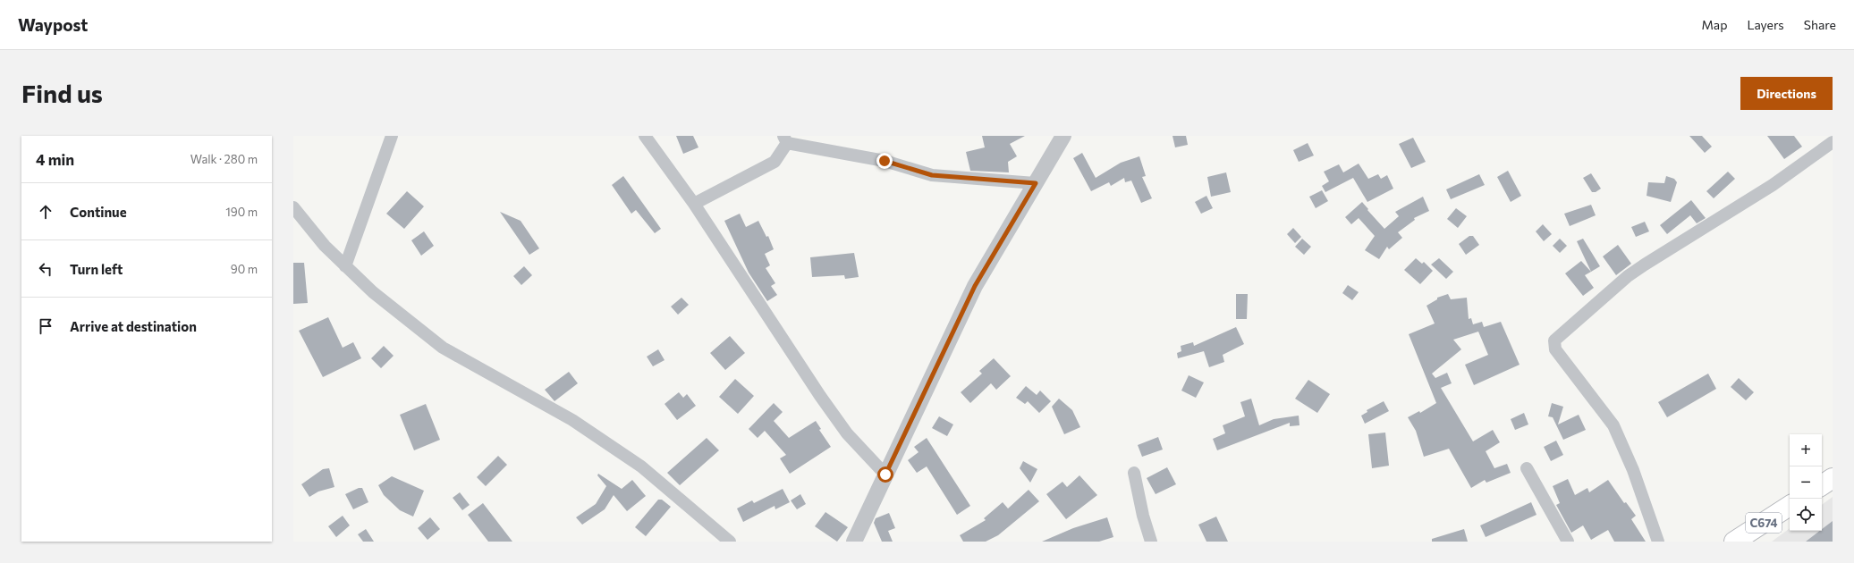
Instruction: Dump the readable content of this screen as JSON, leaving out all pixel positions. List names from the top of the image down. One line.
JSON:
{"streets":{"main road":["C674"]},"page":{"header":"Waypost","nav":["Map","Layers","Share"],"buttons":"Directions","title":"Find us","heading":["4 min","Walk · 280 m"],"list":[["Continue","190 m"],["Turn left","90 m"],"Arrive at destination"],"map_buttons":["+","−"]}}
